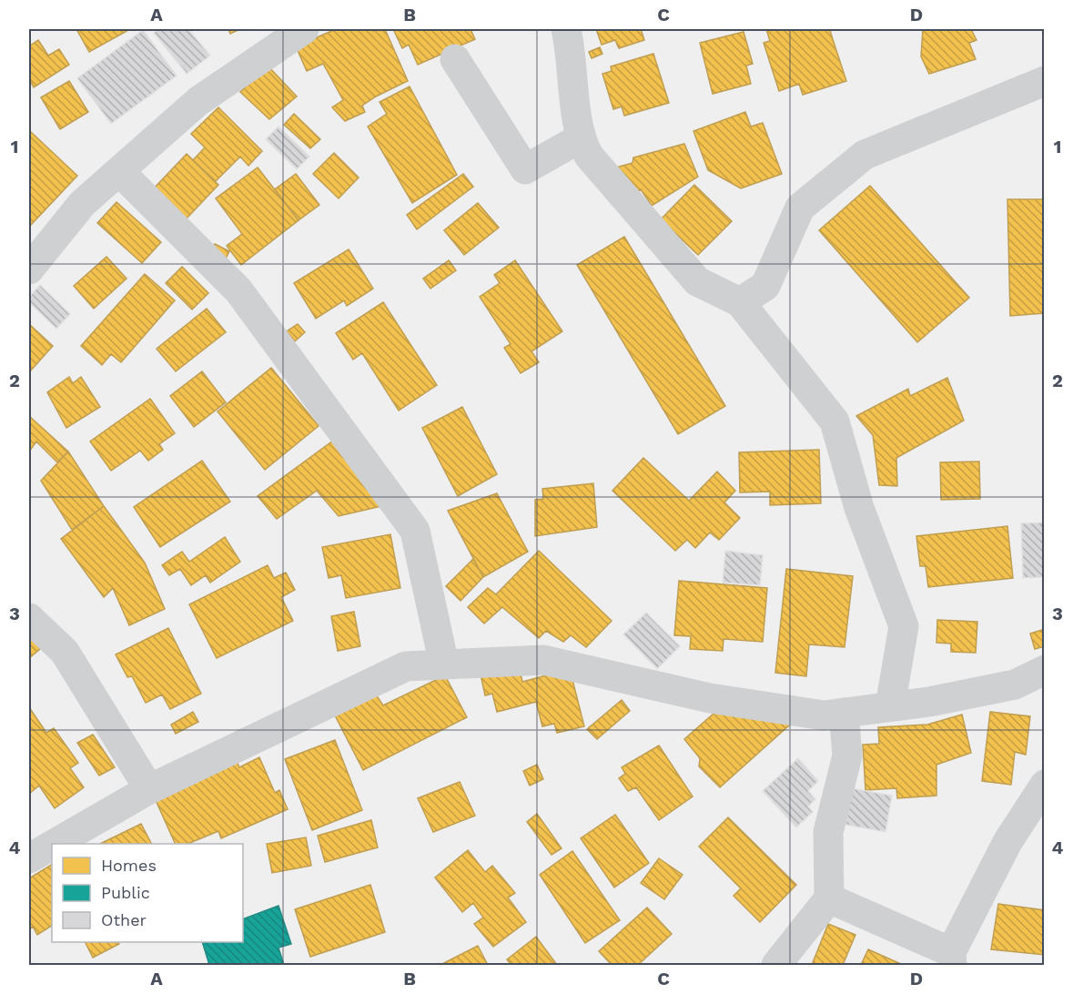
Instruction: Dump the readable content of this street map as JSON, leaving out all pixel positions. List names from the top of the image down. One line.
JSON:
{"legend":["Homes","Public","Other"],"grid":{"columns":["A","B","C","D"],"rows":["1","2","3","4"]}}
